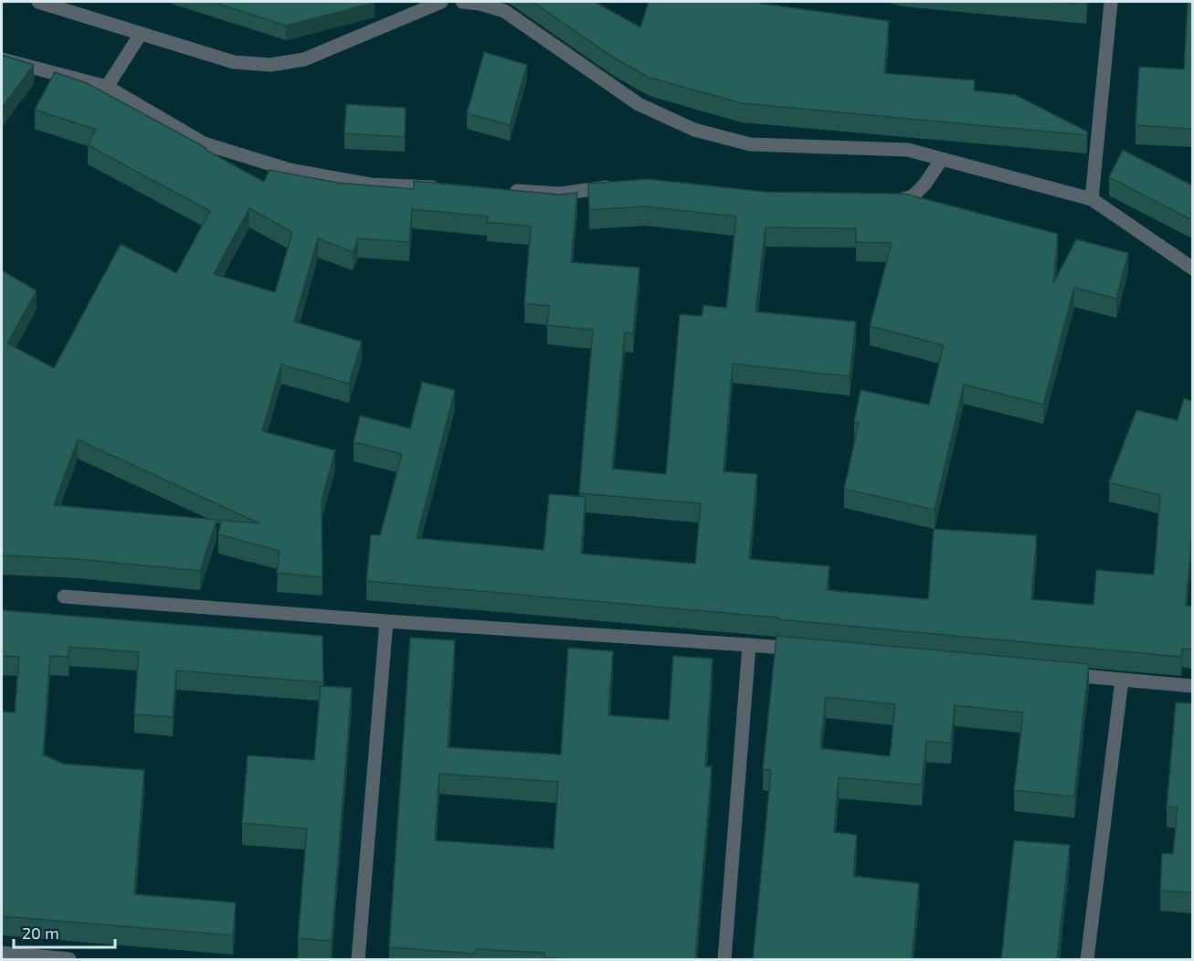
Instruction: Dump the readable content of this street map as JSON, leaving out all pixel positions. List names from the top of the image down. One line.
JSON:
{"scale_bar":"20 m"}
